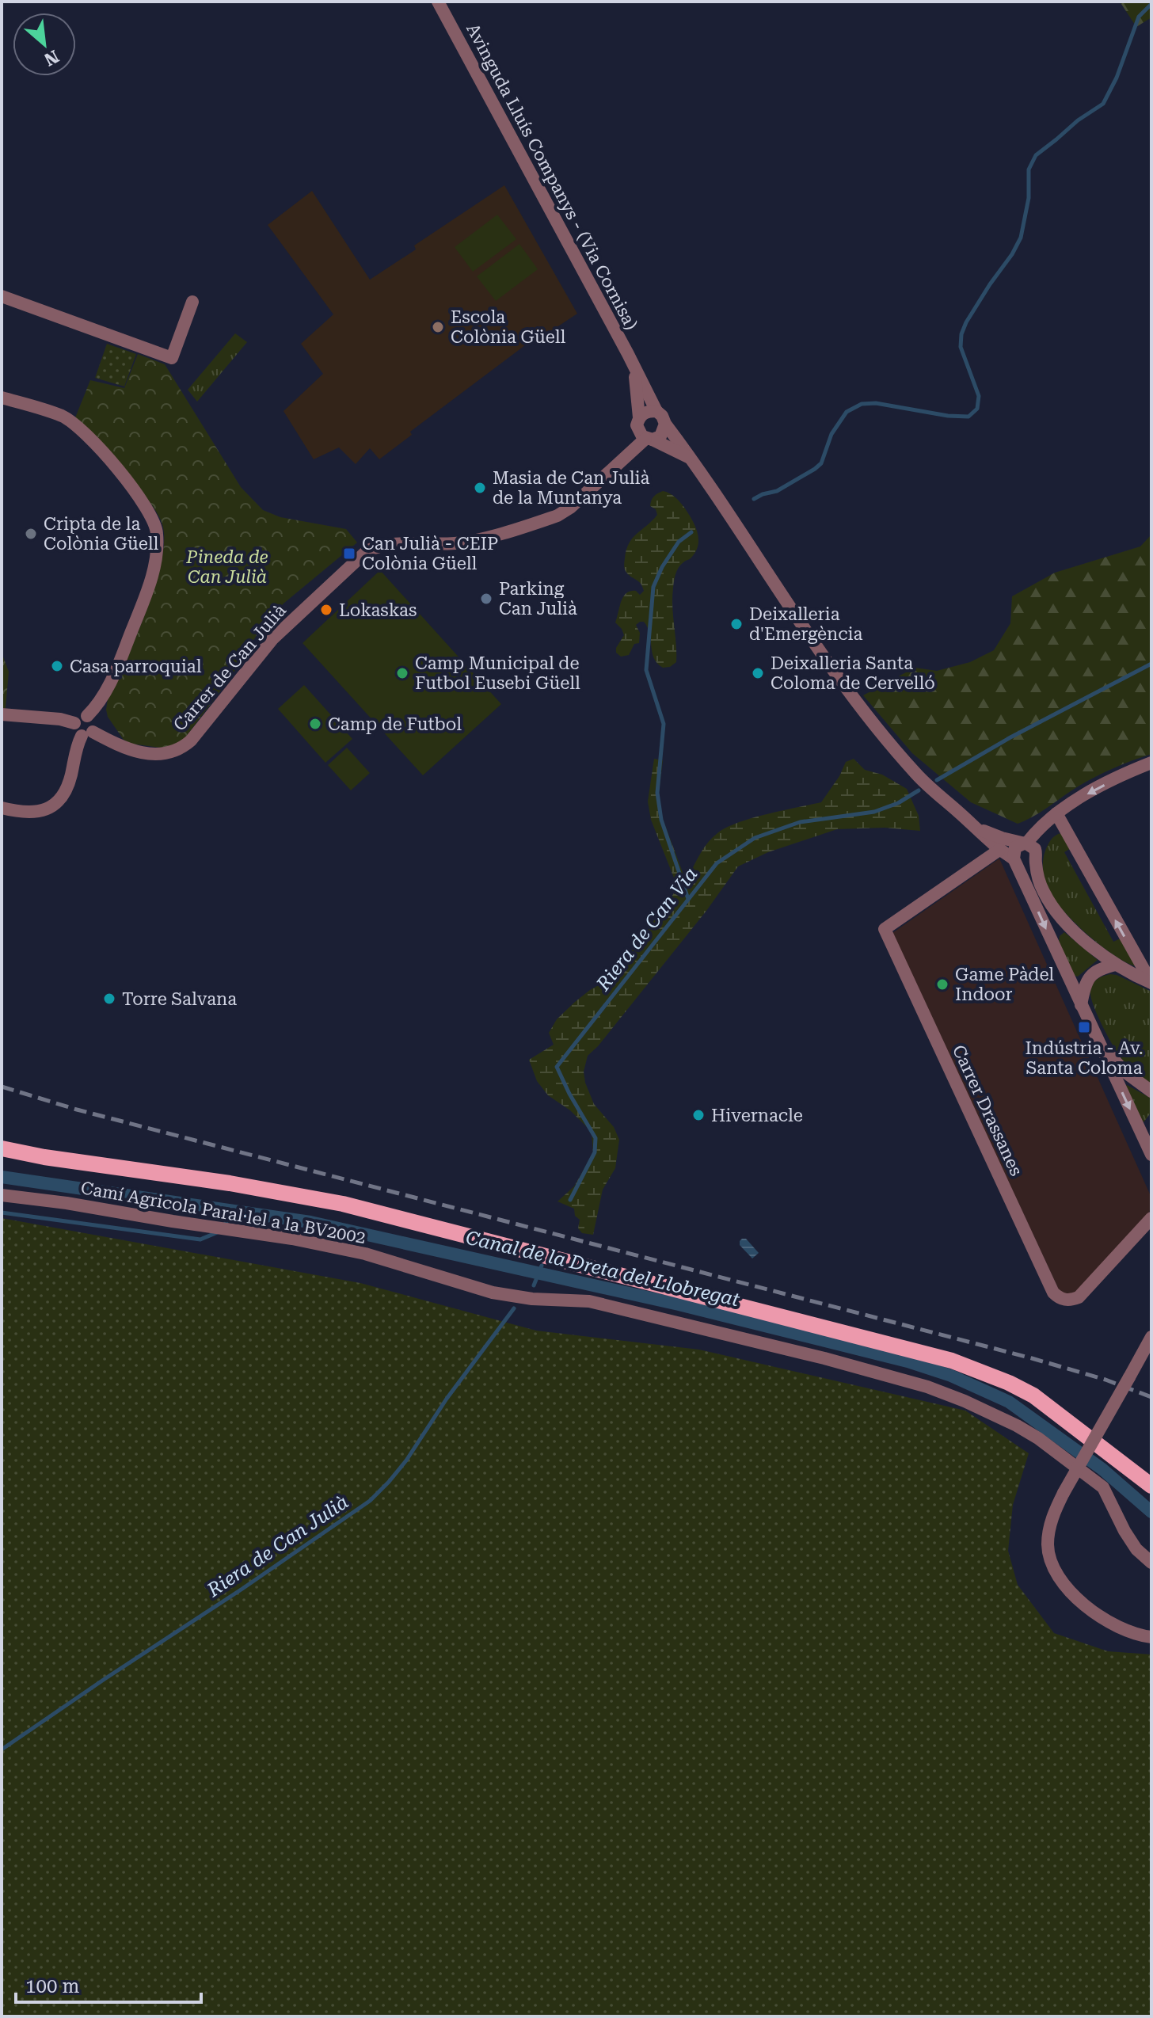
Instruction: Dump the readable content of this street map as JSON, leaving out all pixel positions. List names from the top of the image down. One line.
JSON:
{"streets":{"street":["Avinguda Lluís Companys - (Via Cornisa)","Carrer de Can Julià","Carrer Drassanes","Camí Agricola Paral·lel a la BV2002"]},"crossings":[["Avinguda Lluís Companys - (Via Cornisa)","Carrer de Can Julià"]],"water":["Riera de Can Via","Canal de la Dreta del Llobregat","Riera de Can Julià"],"parks":["Pineda de Can Julià"],"places":{"other":["Escola Colònia Güell","Masia de Can Julià de la Muntanya","Cripta de la Colònia Güell","Parking Can Julià","Lokaskas","Deixalleria d'Emergència","Casa parroquial","Camp Municipal de Futbol Eusebi Güell","Deixalleria Santa Coloma de Cervelló","Camp de Futbol","Game Pàdel Indoor","Torre Salvana","Hivernacle"],"transit":["Can Julià - CEIP Colònia Güell","Indústria - Av. Santa Coloma"]},"scale_bar":"100 m","north":"bottom right"}
